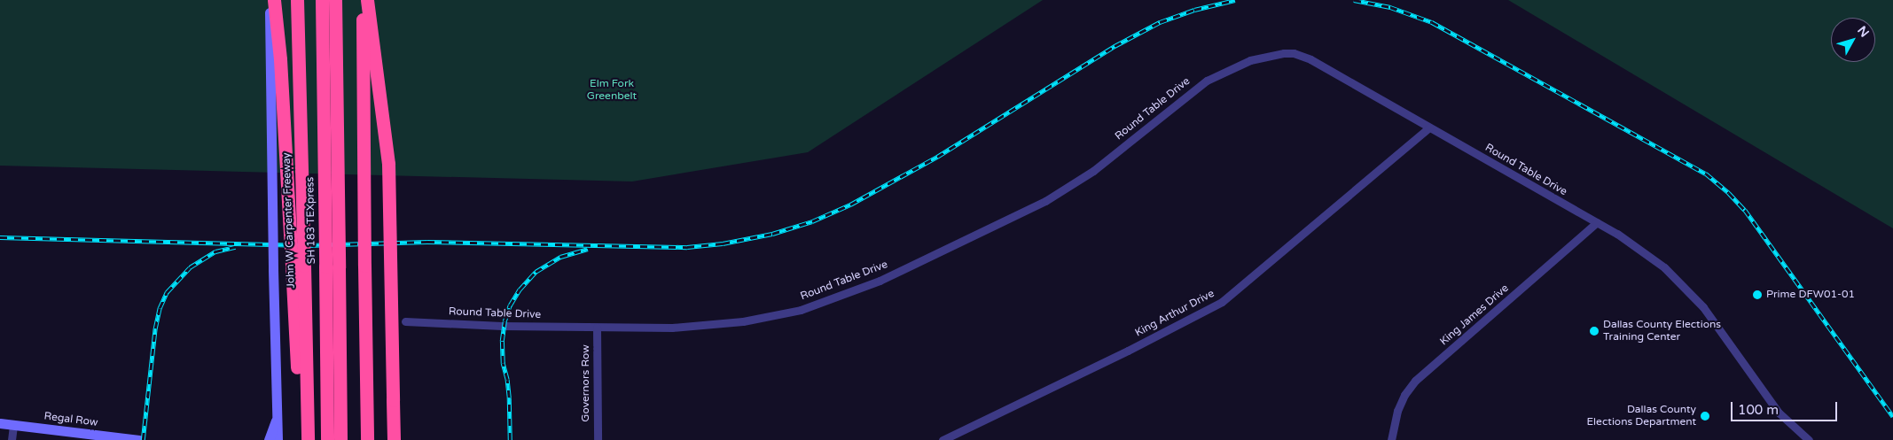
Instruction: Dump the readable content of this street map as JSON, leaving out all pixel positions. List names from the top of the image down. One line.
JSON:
{"streets":{"highway":["John W Carpenter Freeway","SH 183 TEXpress"],"main road":["Regal Row"],"street":["Round Table Drive","King Arthur Drive","King James Drive","Governors Row"]},"crossings":[["Round Table Drive","King Arthur Drive"],["Round Table Drive","King James Drive"],["Round Table Drive","Governors Row"]],"parks":["Elm Fork Greenbelt"],"places":["Prime DFW01-01","Dallas County Elections Training Center","Dallas County Elections Department"],"scale_bar":"100 m","north":"top right"}
